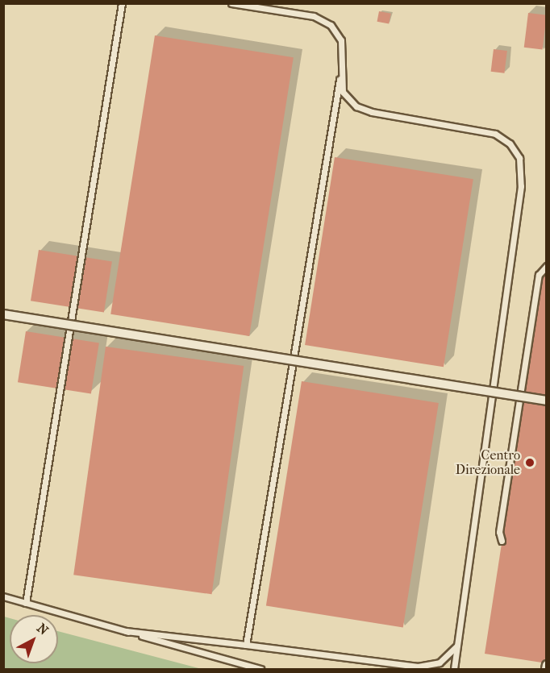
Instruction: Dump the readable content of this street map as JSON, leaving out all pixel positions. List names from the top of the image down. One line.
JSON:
{"places":["Centro Direzionale"],"north":"top right"}
